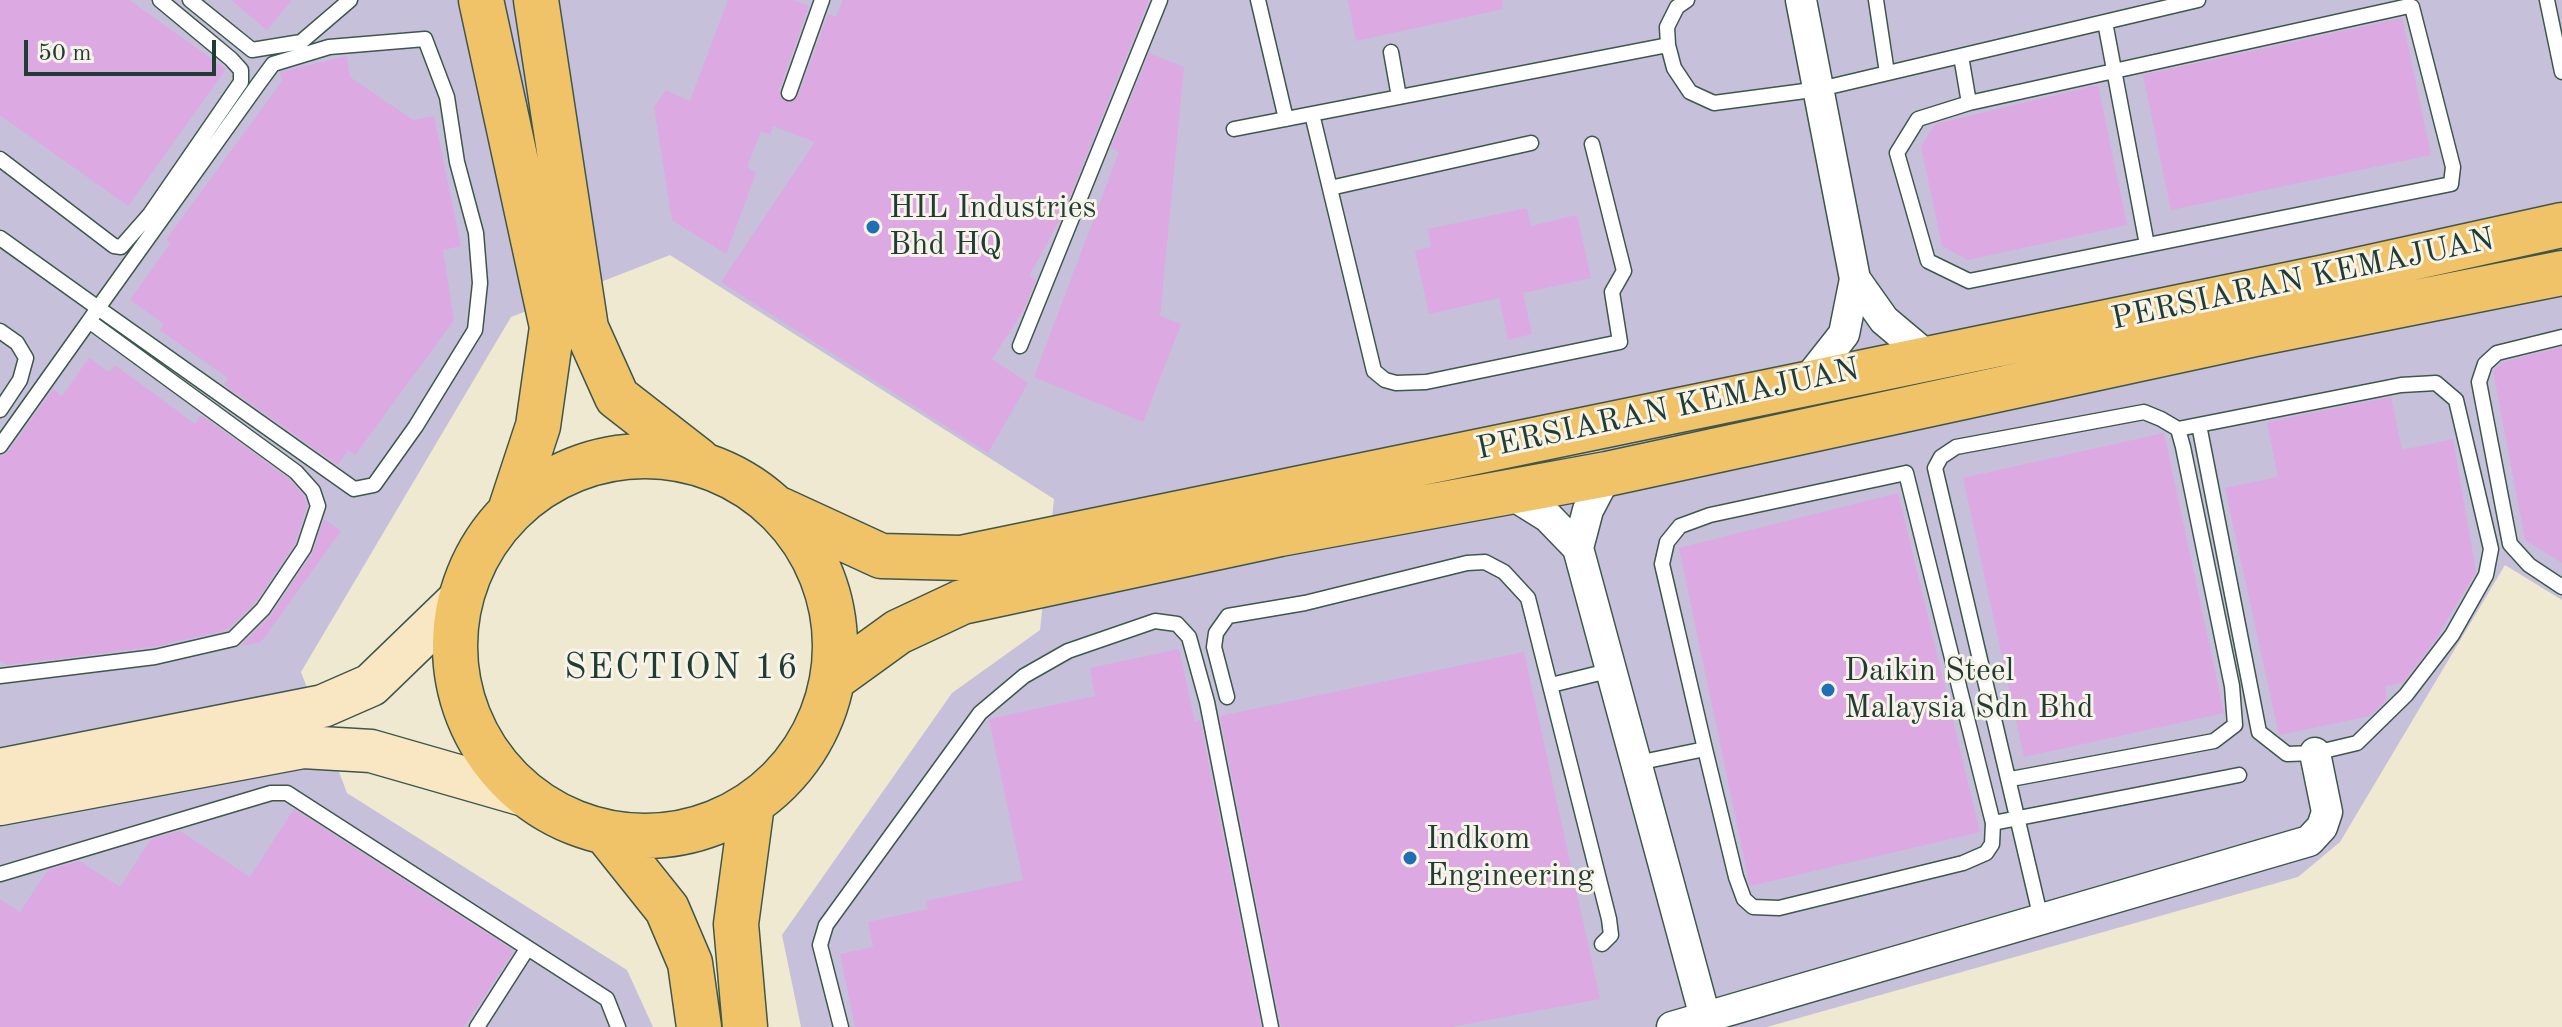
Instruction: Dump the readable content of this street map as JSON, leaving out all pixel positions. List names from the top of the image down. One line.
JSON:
{"streets":{"main road":["PERSIARAN KEMAJUAN"]},"districts":["SECTION 16"],"places":["HIL Industries Bhd HQ","Daikin Steel Malaysia Sdn Bhd","Indkom Engineering"],"scale_bar":"50 m"}
